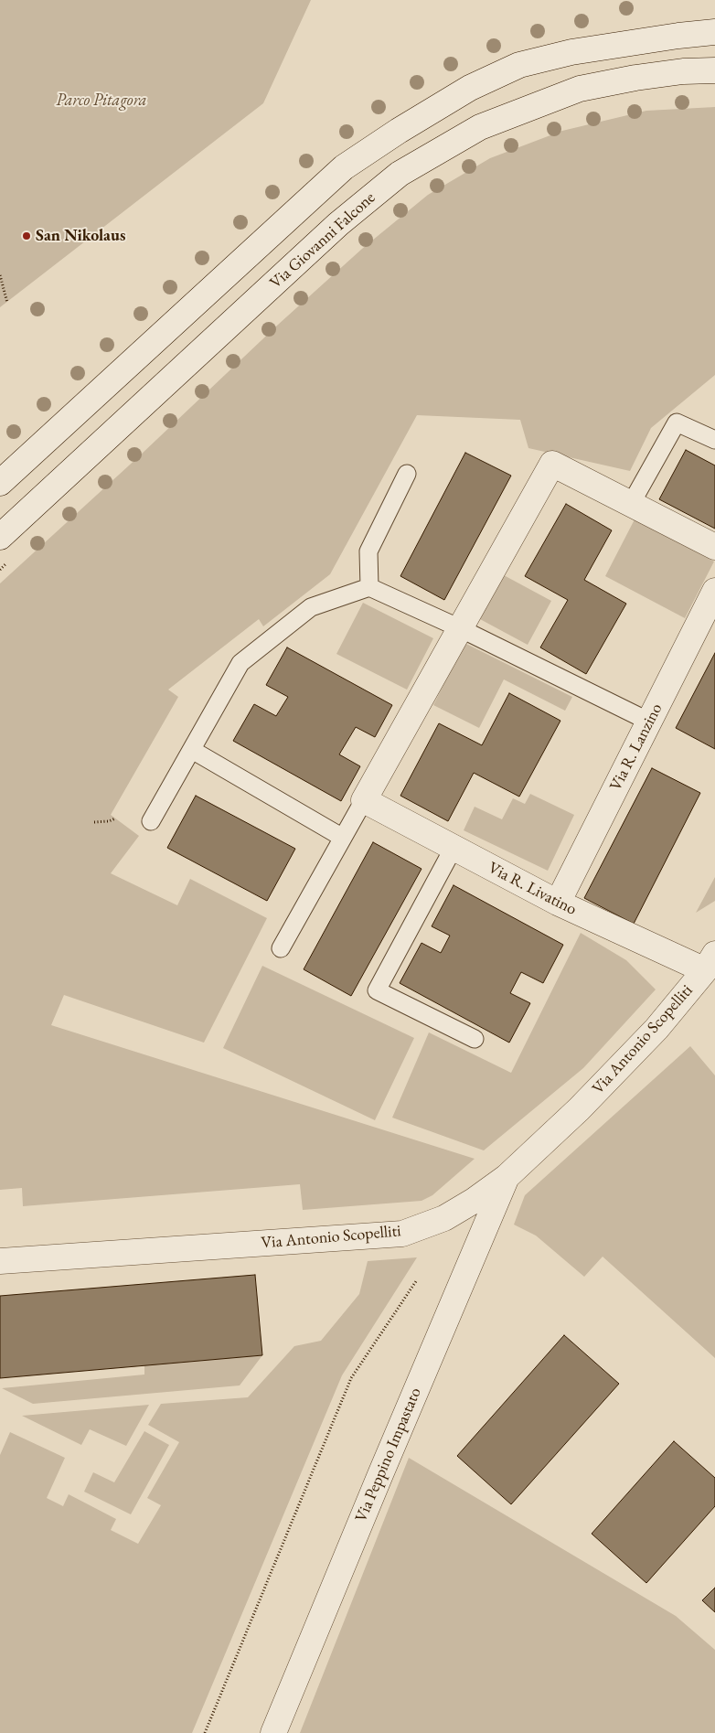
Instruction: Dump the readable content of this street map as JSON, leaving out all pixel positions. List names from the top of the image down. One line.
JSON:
{"streets":{"street":["Via Giovanni Falcone","Via R. Lanzino","Via R. Livatino","Via Antonio Scopelliti","Via Peppino Impastato"]},"crossings":[["Via R. Lanzino","Via R. Livatino"],["Via R. Livatino","Via Antonio Scopelliti"],["Via Antonio Scopelliti","Via Peppino Impastato"]],"parks":["Parco Pitagora"],"places":["San Nikolaus"]}
